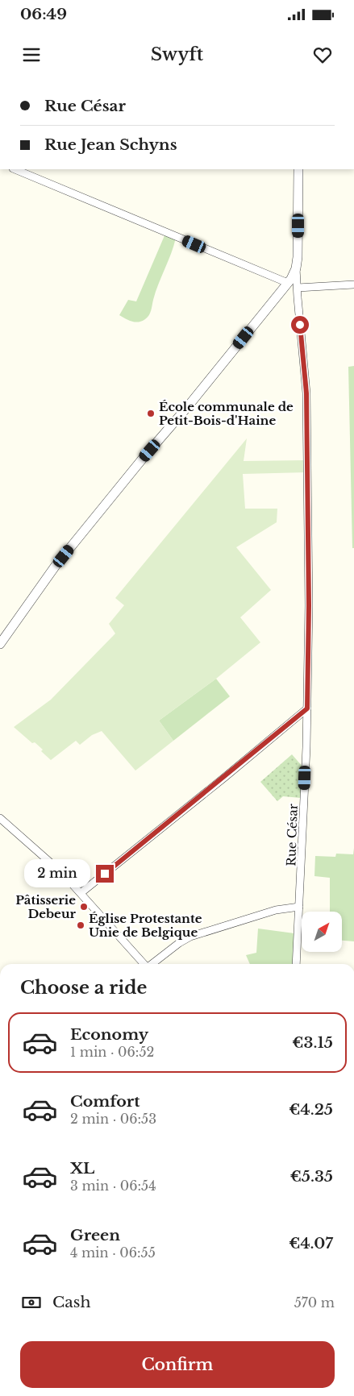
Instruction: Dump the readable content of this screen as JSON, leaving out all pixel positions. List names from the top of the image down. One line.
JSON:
{"streets":{"street":["Rue César"]},"places":["École communale de Petit-Bois-d'Haine","Pâtisserie Debeur","Église Protestante Unie de Belgique"],"north":"top right","page":{"status":"06:49","header":"Swyft","banner":["Rue César","Rue Jean Schyns"],"bubble":"2 min","heading":"Choose a ride","list":[{"name":"Economy","note":"1 min · 06:52","value":"€3.15"},{"name":"Comfort","note":"2 min · 06:53","value":"€4.25"},{"name":"XL","note":"3 min · 06:54","value":"€5.35"},{"name":"Green","note":"4 min · 06:55","value":"€4.07"}],"pay":["Cash","570 m"],"buttons":"Confirm"}}
